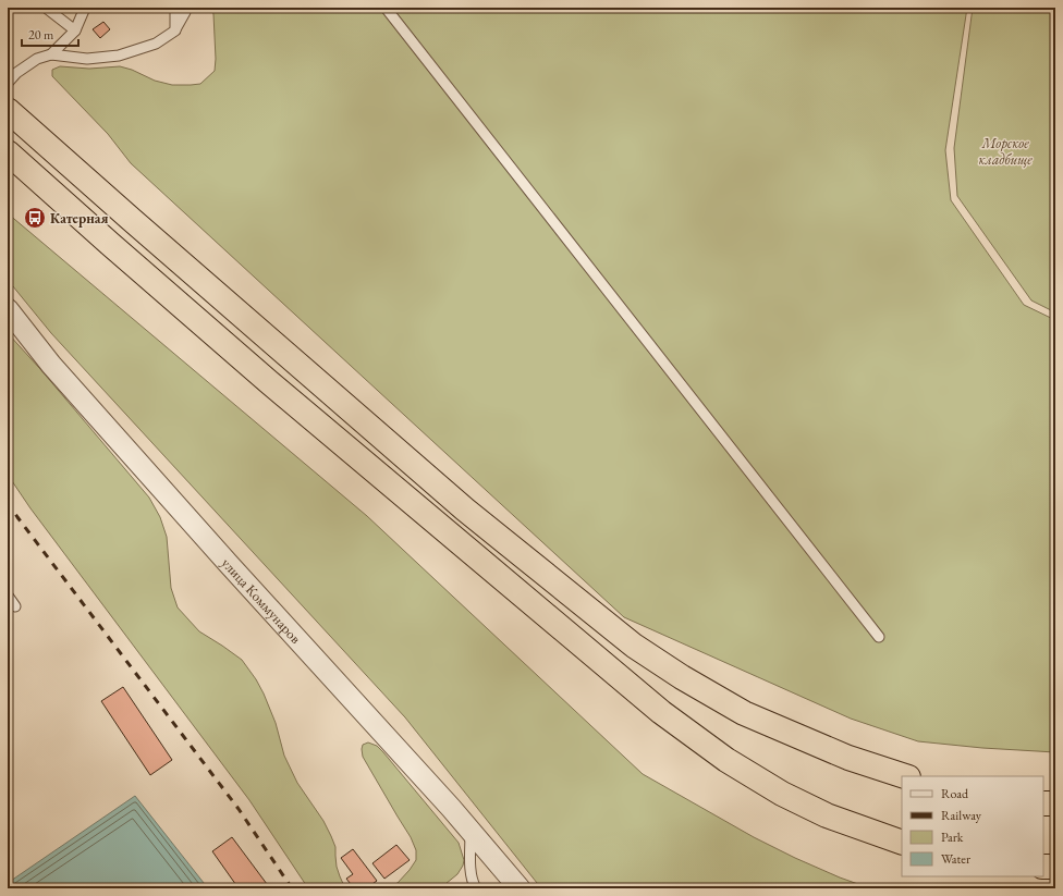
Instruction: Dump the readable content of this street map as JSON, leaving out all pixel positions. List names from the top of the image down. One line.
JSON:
{"streets":{"street":["улица Коммунаров"]},"parks":["Морское кладбище"],"places":{"bus stop":["Катерная"]},"legend":["Road","Railway","Park","Water"],"scale_bar":"20 m"}
